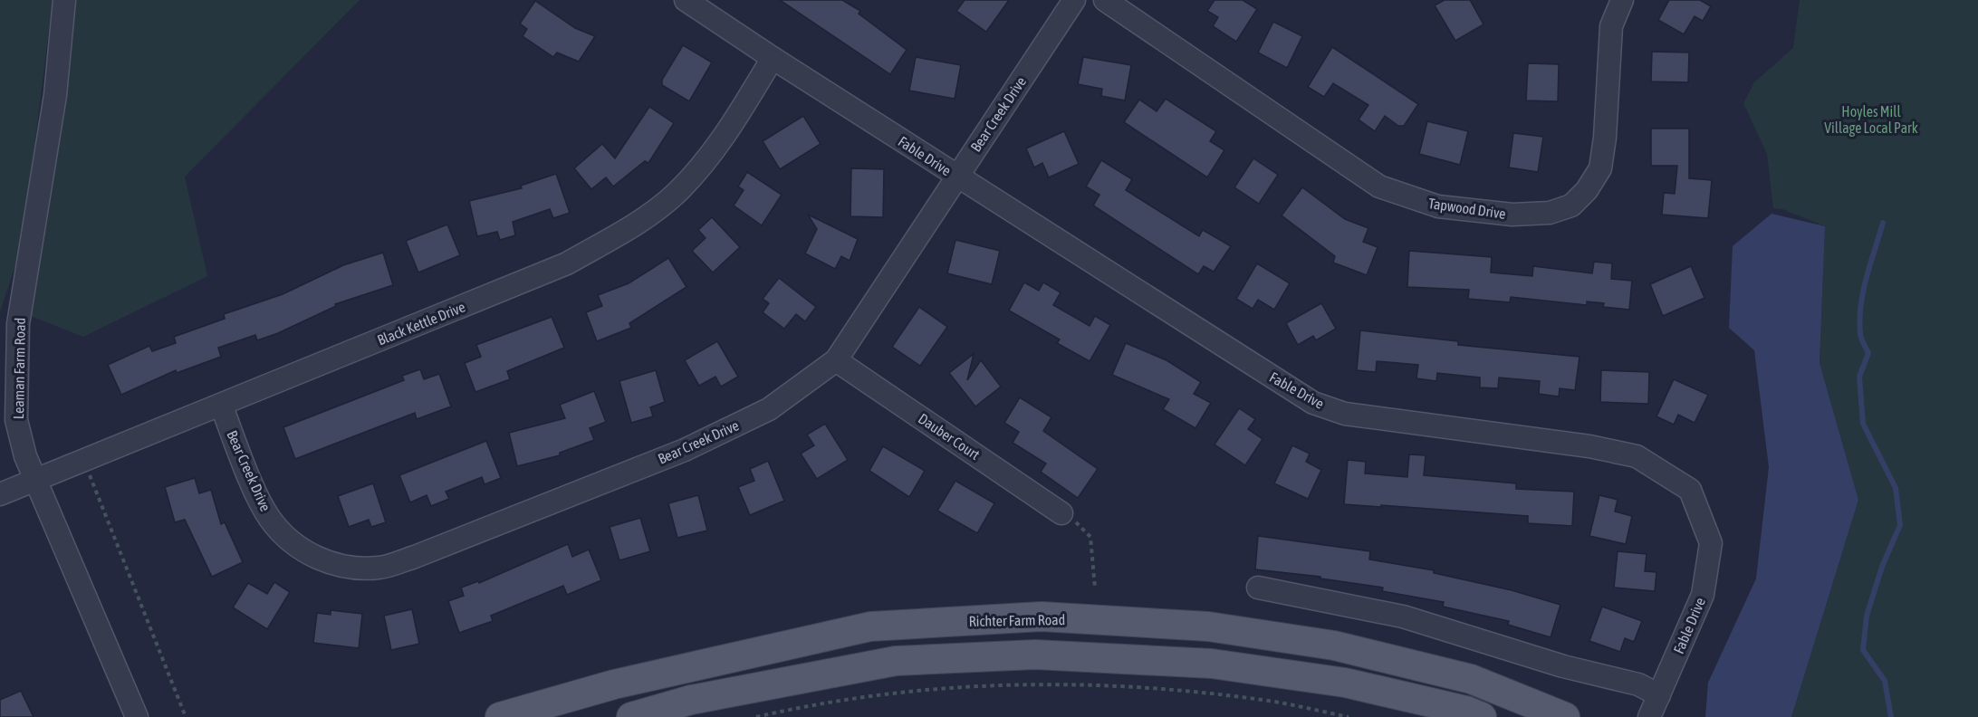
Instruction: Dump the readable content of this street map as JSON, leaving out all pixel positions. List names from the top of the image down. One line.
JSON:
{"streets":{"main road":["Richter Farm Road"],"street":["Bear Creek Drive","Fable Drive","Tapwood Drive","Black Kettle Drive","Leaman Farm Road","Dauber Court"]},"crossings":[["Bear Creek Drive","Fable Drive"],["Bear Creek Drive","Black Kettle Drive"],["Bear Creek Drive","Dauber Court"],["Fable Drive","Black Kettle Drive"],["Black Kettle Drive","Leaman Farm Road"]],"parks":["Hoyles Mill Village Local Park"]}
